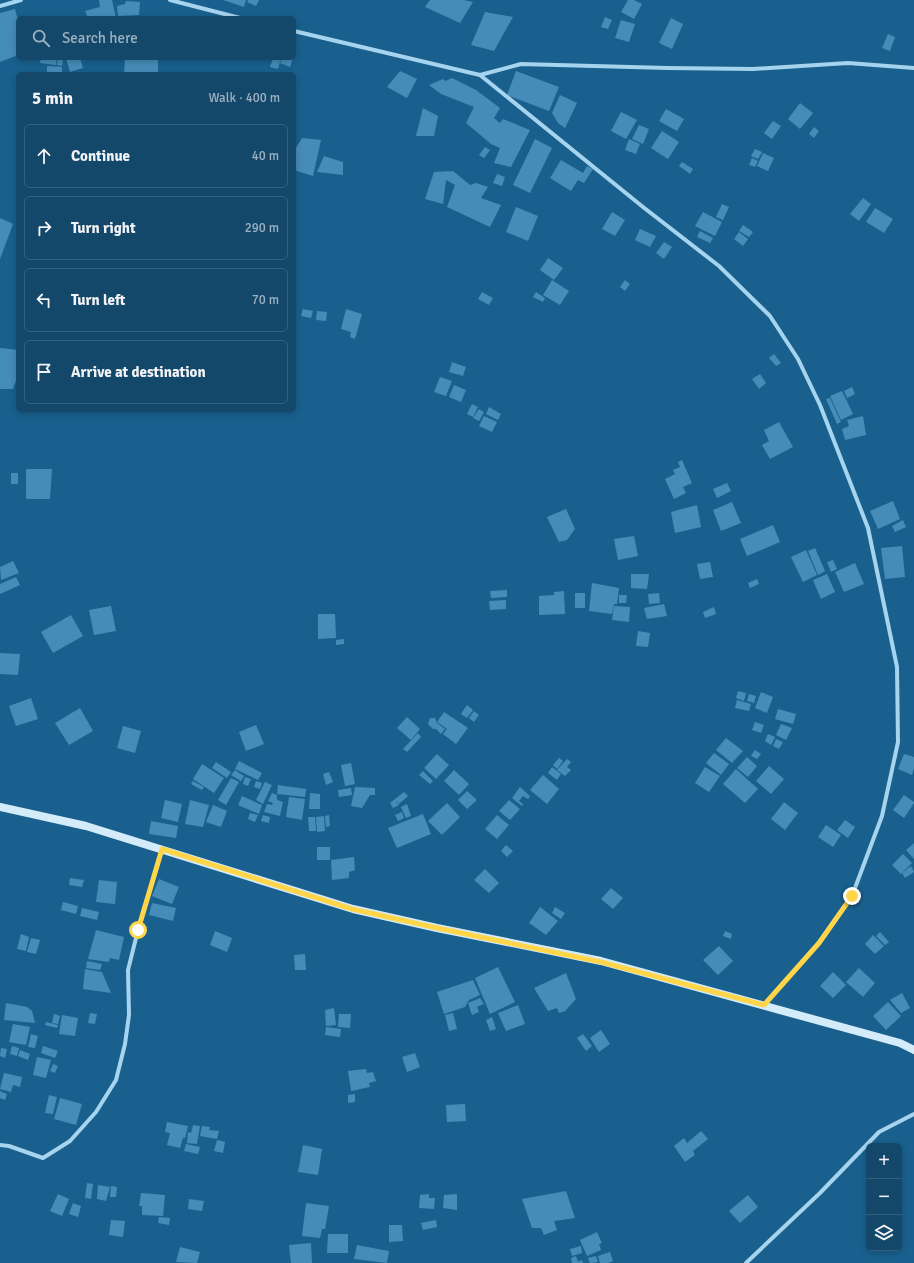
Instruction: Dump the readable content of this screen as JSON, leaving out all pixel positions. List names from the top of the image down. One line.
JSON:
{"page":{"search":"Search here","heading":["5 min","Walk · 400 m"],"list":[["Continue","40 m"],["Turn right","290 m"],["Turn left","70 m"],"Arrive at destination"],"map_buttons":["+","−"]}}
